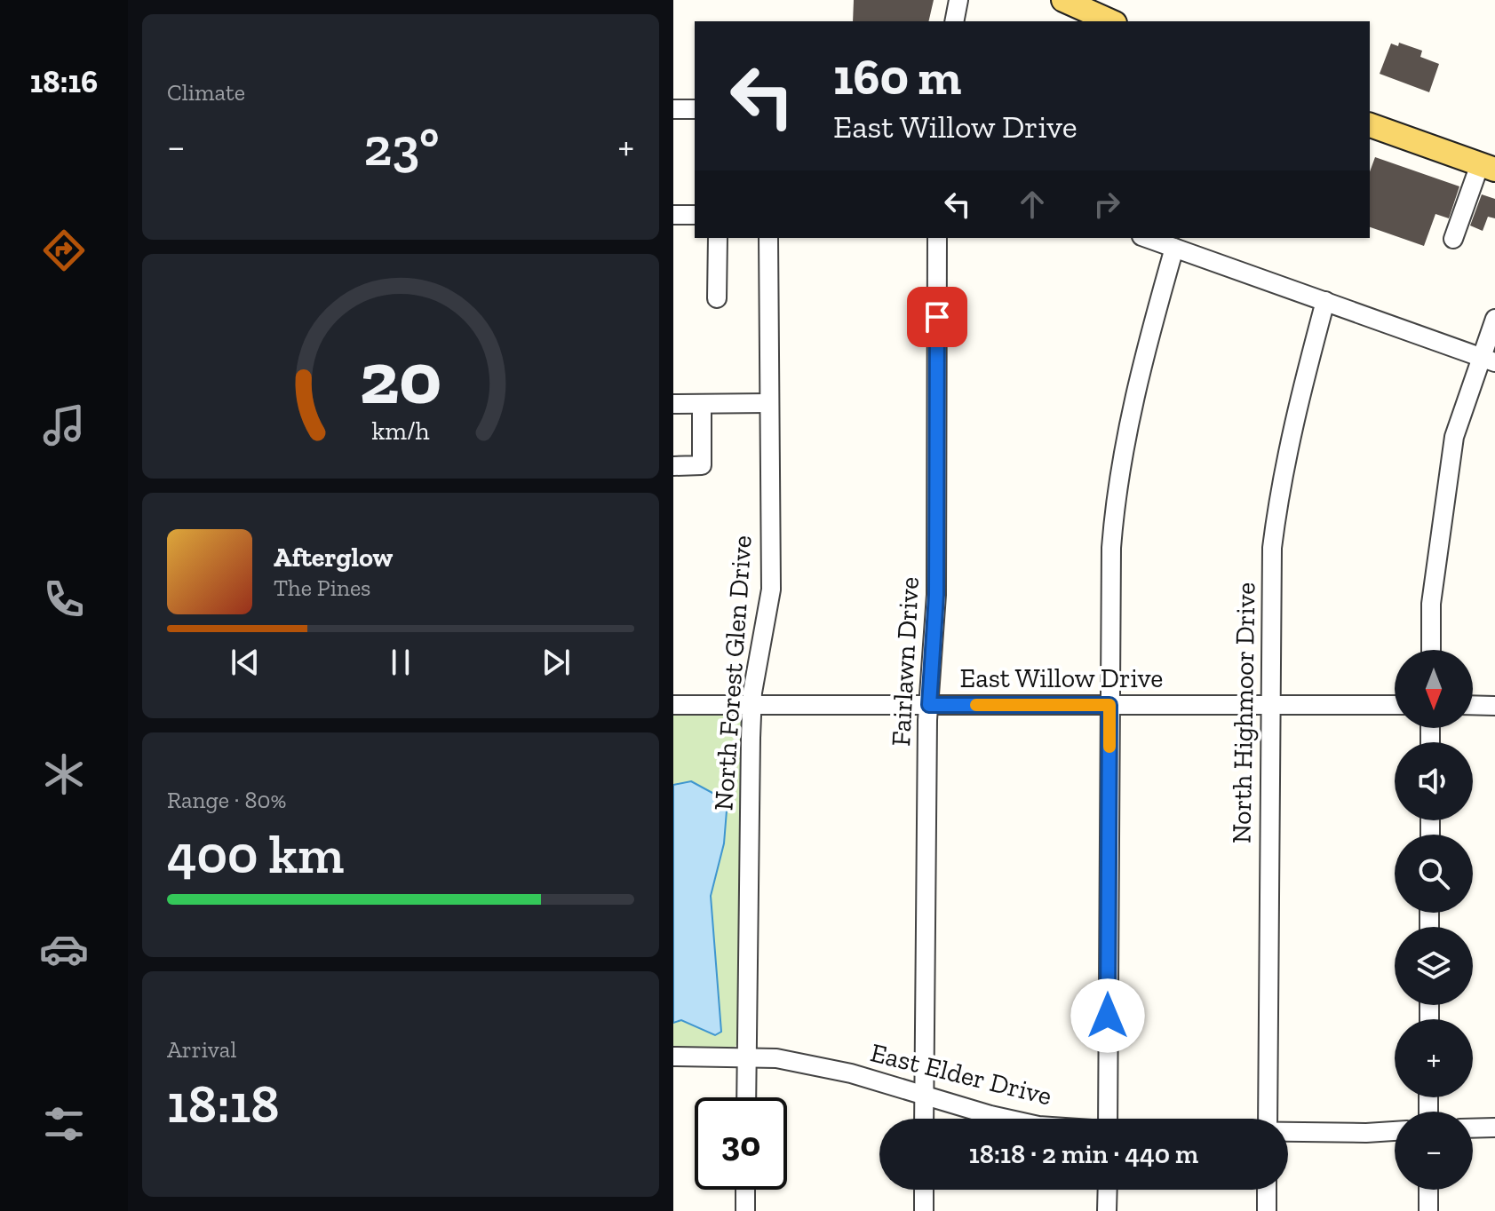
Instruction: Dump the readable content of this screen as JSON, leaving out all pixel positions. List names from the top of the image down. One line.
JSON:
{"streets":{"street":["Fairlawn Drive","North Forest Glen Drive","East Willow Drive","North Highmoor Drive","East Elder Drive"]},"crossings":[["Fairlawn Drive","East Willow Drive"],["Fairlawn Drive","East Elder Drive"],["North Forest Glen Drive","East Willow Drive"],["North Forest Glen Drive","East Elder Drive"],["East Willow Drive","North Highmoor Drive"]],"north":"bottom","page":{"tabs":"18:16","tile":["Climate",["Range · 80%","400 km"],["Arrival","18:18"]],"turn":["160 m","East Willow Drive"],"heat":["−","23°","+"],"song":["Afterglow","The Pines"],"map_buttons":["+","−"],"limit":"30","trip":"18:18 · 2 min · 440 m","gauge":["20","km/h"]}}
